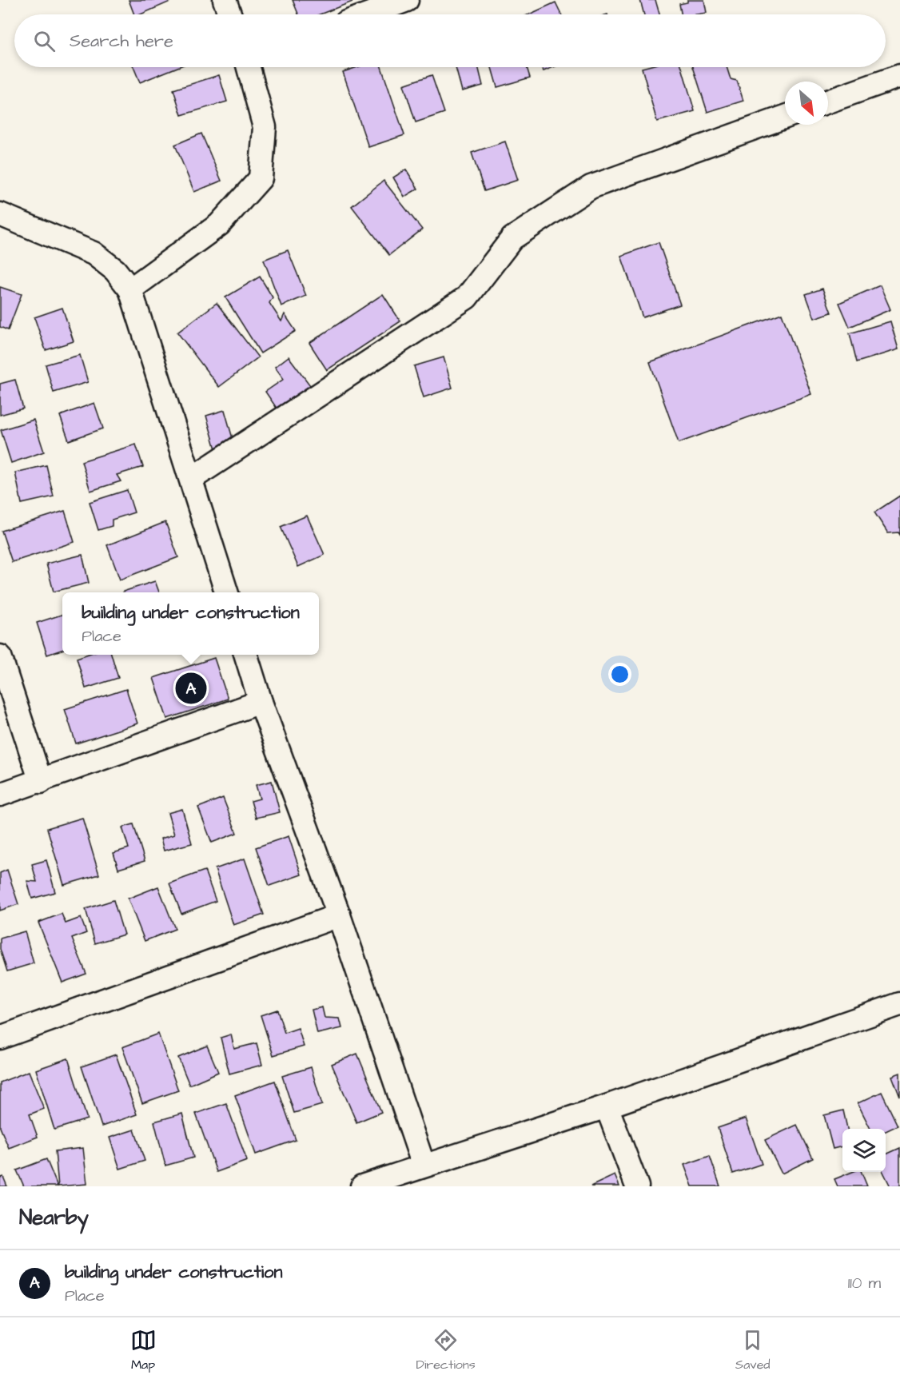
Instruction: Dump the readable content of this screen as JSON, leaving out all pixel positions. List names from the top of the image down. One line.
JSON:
{"north":"bottom right","page":{"search":"Search here","popup":["building under construction","Place"],"pins":"A","heading":"Nearby","list":[{"mark":"A","name":"building under construction","note":"Place","value":"110 m"}],"nav":["Map","Directions","Saved"]}}
